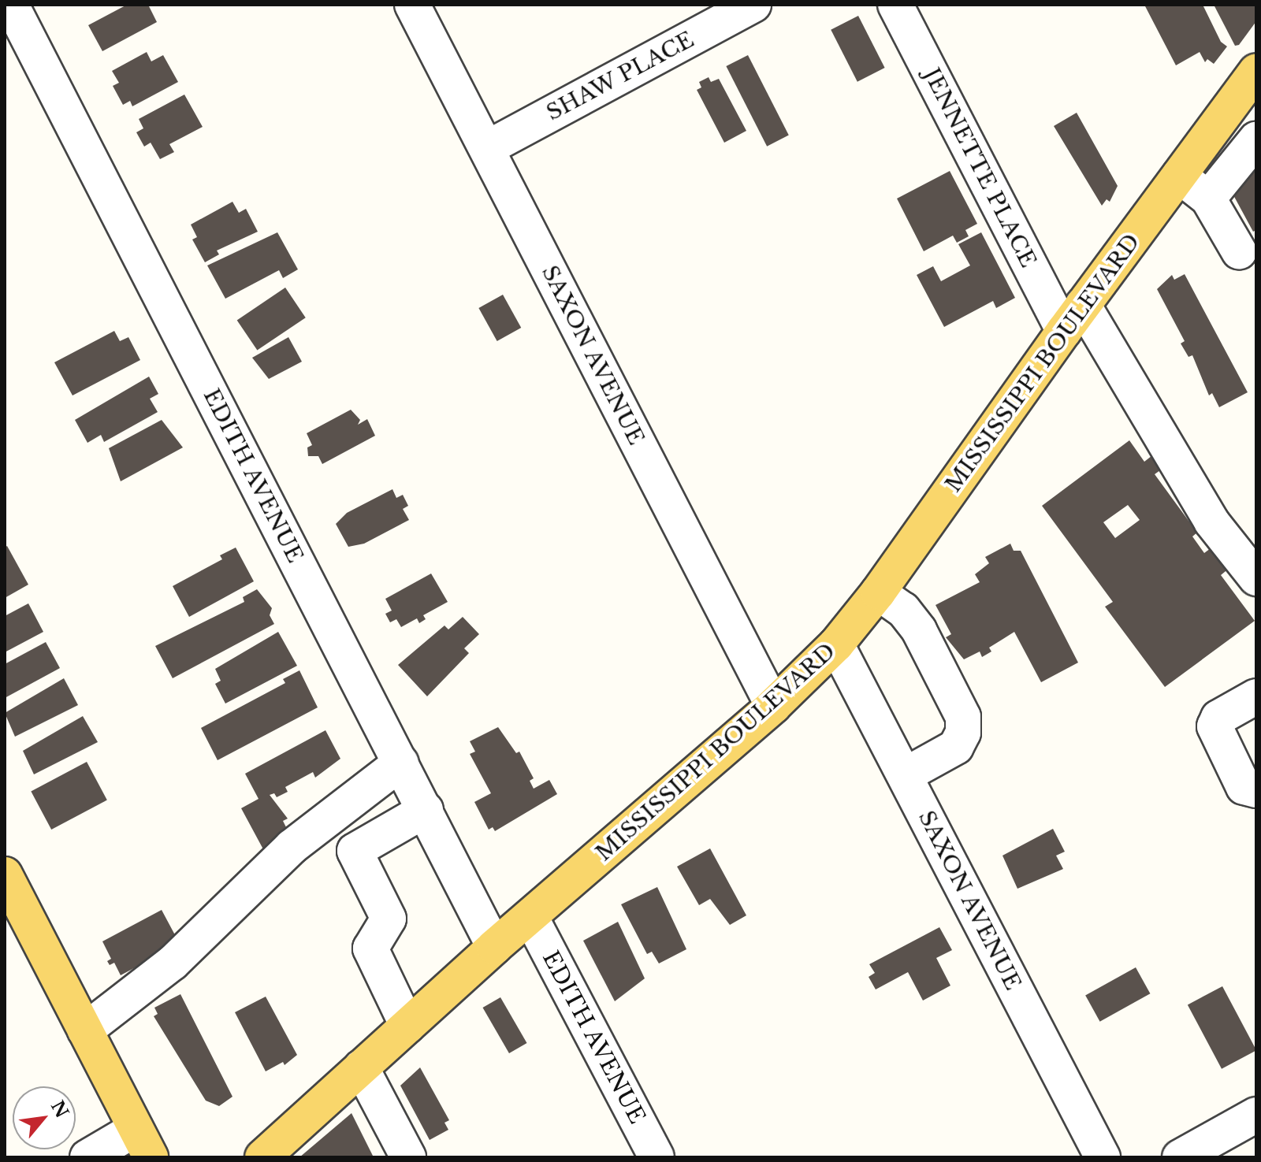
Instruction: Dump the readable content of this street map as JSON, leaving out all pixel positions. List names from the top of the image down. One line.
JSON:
{"streets":{"main road":["MISSISSIPPI BOULEVARD"],"street":["SHAW PLACE","JENNETTE PLACE","SAXON AVENUE","EDITH AVENUE"]},"crossings":[["SHAW PLACE","SAXON AVENUE"],["JENNETTE PLACE","MISSISSIPPI BOULEVARD"],["SAXON AVENUE","MISSISSIPPI BOULEVARD"],["MISSISSIPPI BOULEVARD","EDITH AVENUE"]],"north":"top right"}
